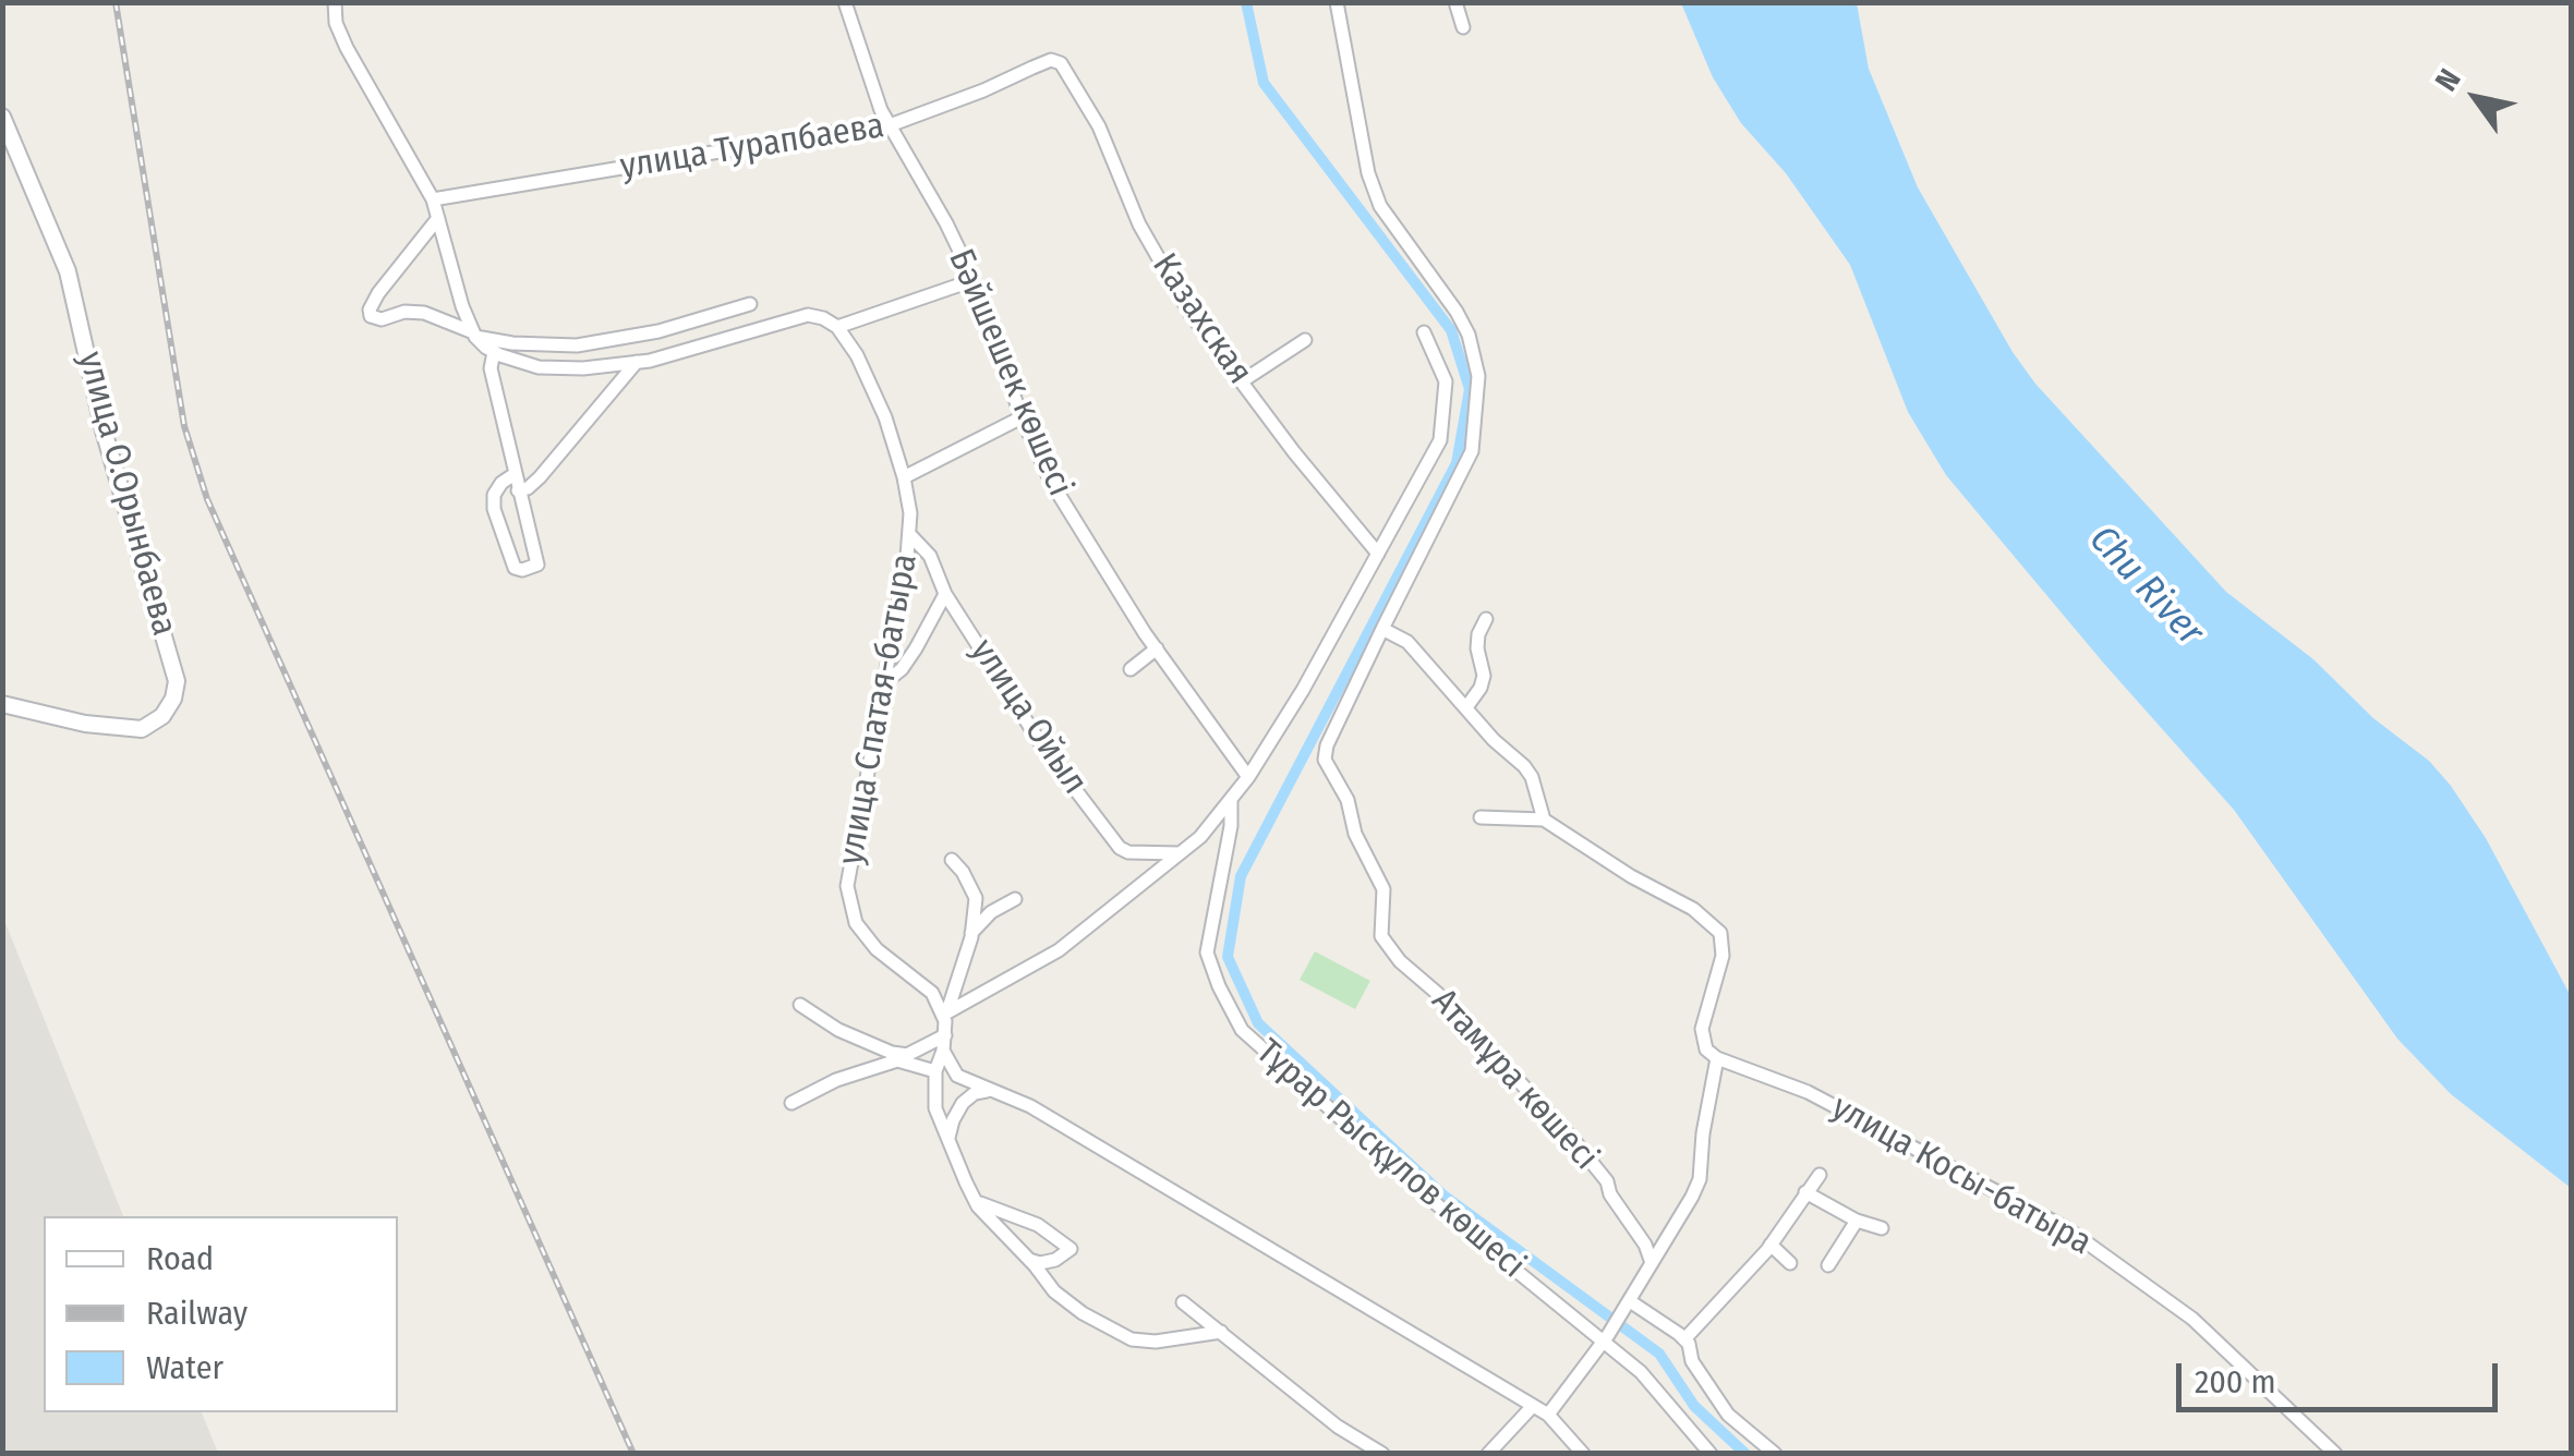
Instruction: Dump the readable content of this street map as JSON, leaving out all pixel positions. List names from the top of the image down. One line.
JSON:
{"streets":{"street":["улица Турапбаева","Казахская","Бәйшешек көшесі","улица О.Орынбаева","улица Спатая-батыра","улица Ойыл","Атамұра көшесі","Тұрар Рысқұлов көшесі","улица Косы-батыра"]},"crossings":[["улица Турапбаева","Казахская"],["улица Турапбаева","Бәйшешек көшесі"],["улица Спатая-батыра","улица Ойыл"]],"water":["Chu River"],"legend":["Road","Railway","Water"],"scale_bar":"200 m","north":"top left"}
